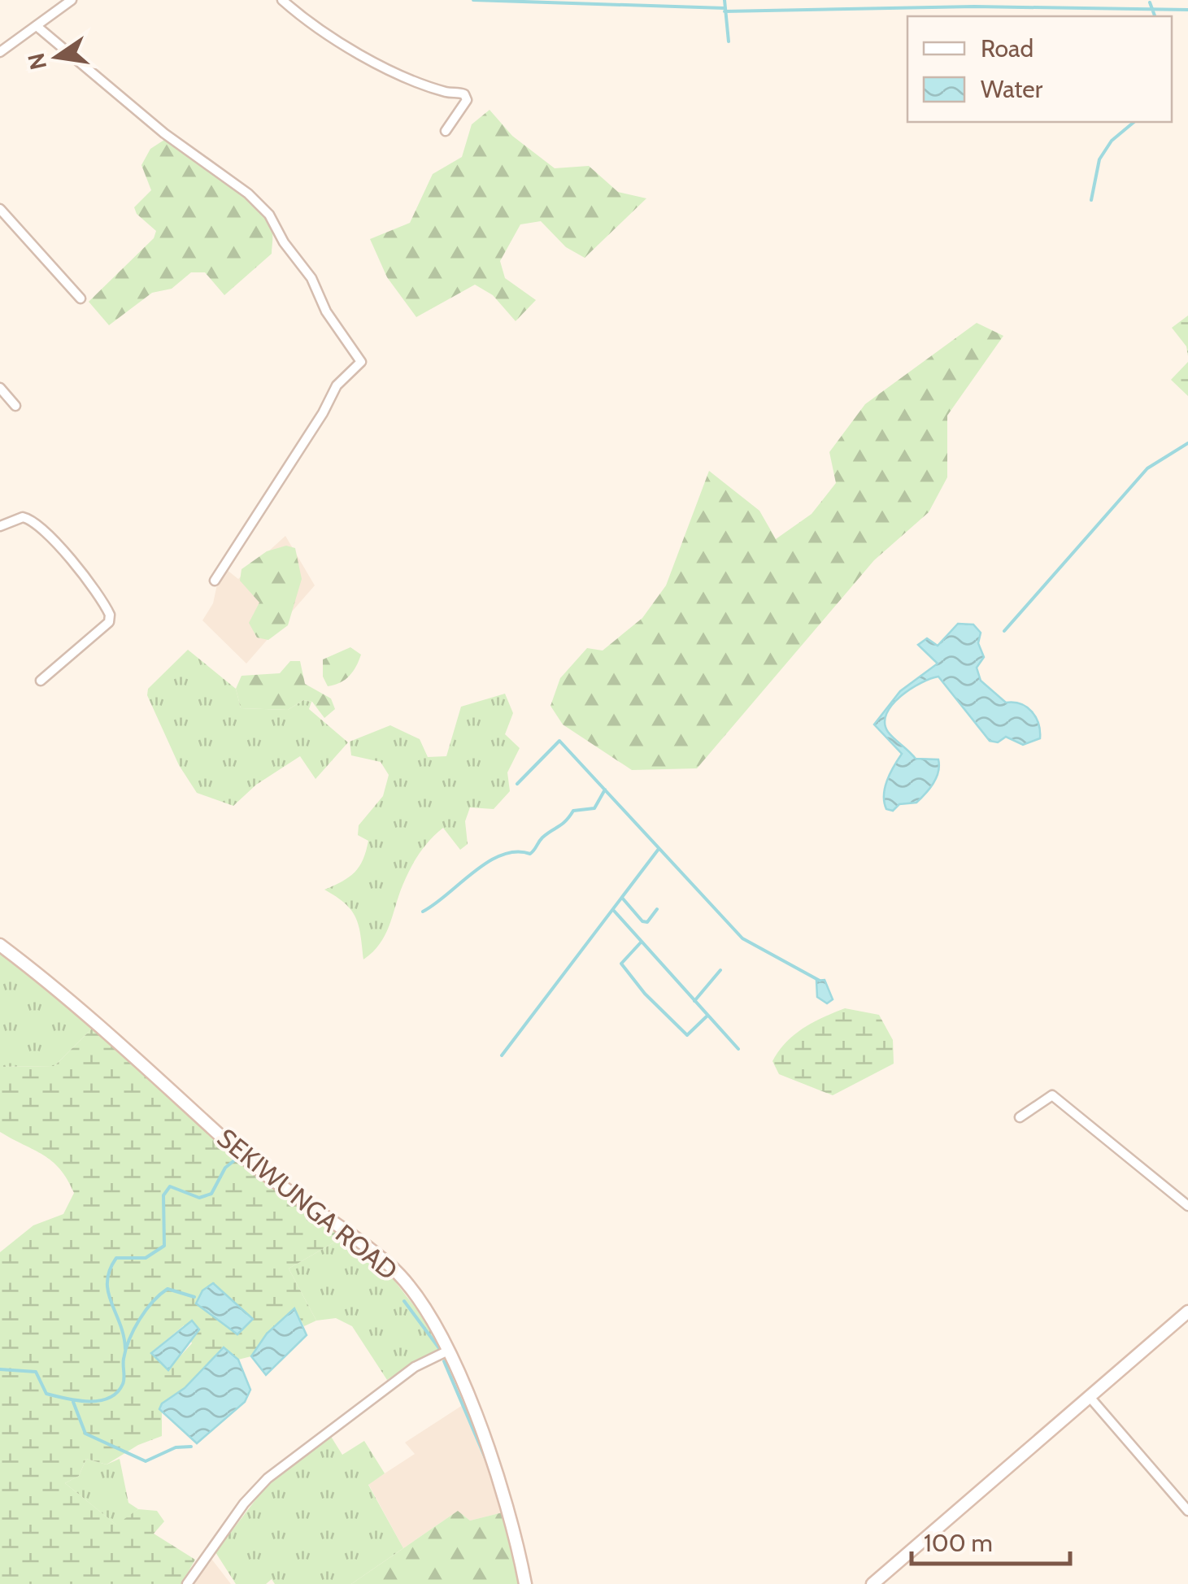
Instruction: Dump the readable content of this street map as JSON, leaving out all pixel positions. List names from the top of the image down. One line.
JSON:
{"streets":{"main road":["SEKIWUNGA ROAD"]},"legend":["Road","Water"],"scale_bar":"100 m","north":"left"}
